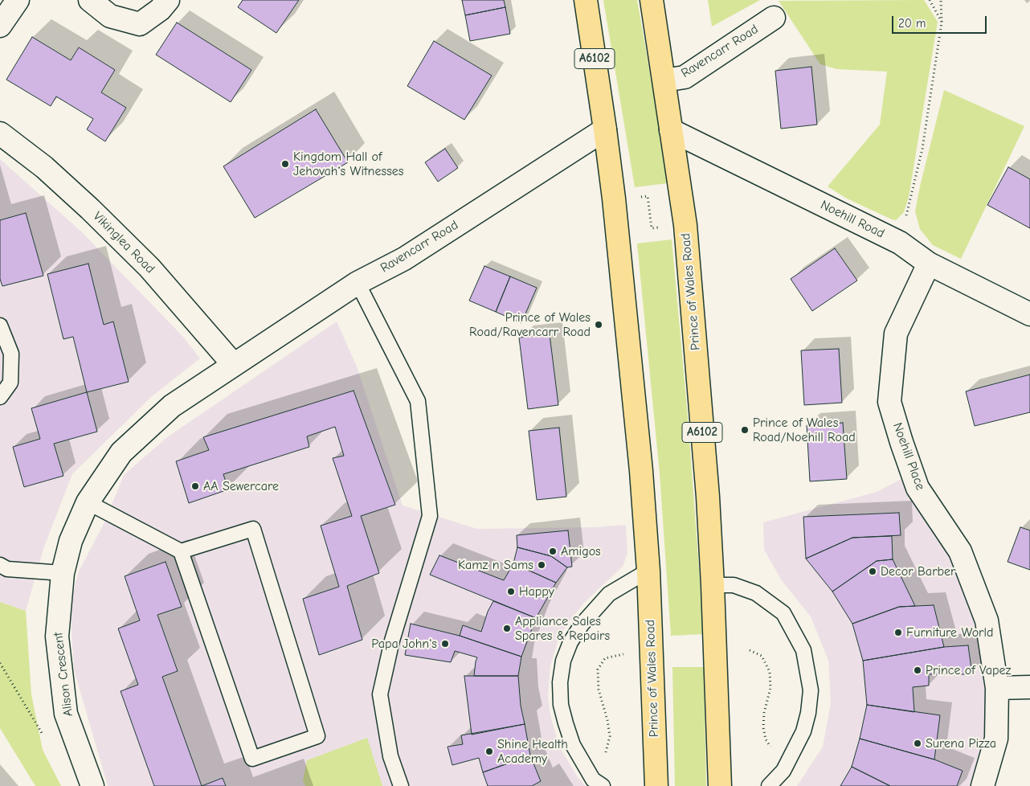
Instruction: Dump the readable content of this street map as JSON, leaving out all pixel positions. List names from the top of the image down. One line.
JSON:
{"streets":{"highway":["A6102","Prince of Wales Road"],"street":["Ravencarr Road","Noehill Road","Vikinglea Road","Noehill Place","Alison Crescent"]},"crossings":[["Ravencarr Road","Vikinglea Road"],["Ravencarr Road","Prince of Wales Road"],["Ravencarr Road","Alison Crescent"],["Noehill Road","Prince of Wales Road"],["Noehill Road","Noehill Place"],["Vikinglea Road","Alison Crescent"]],"places":["Kingdom Hall of Jehovah's Witnesses","Prince of Wales Road/Ravencarr Road","Prince of Wales Road/Noehill Road","AA Sewercare","Amigos","Kamz n Sams","Decor Barber","Happy","Appliance Sales Spares & Repairs","Furniture World","Papa John's","Prince of Vapez","Surena Pizza","Shine Health Academy"],"scale_bar":"20 m"}
